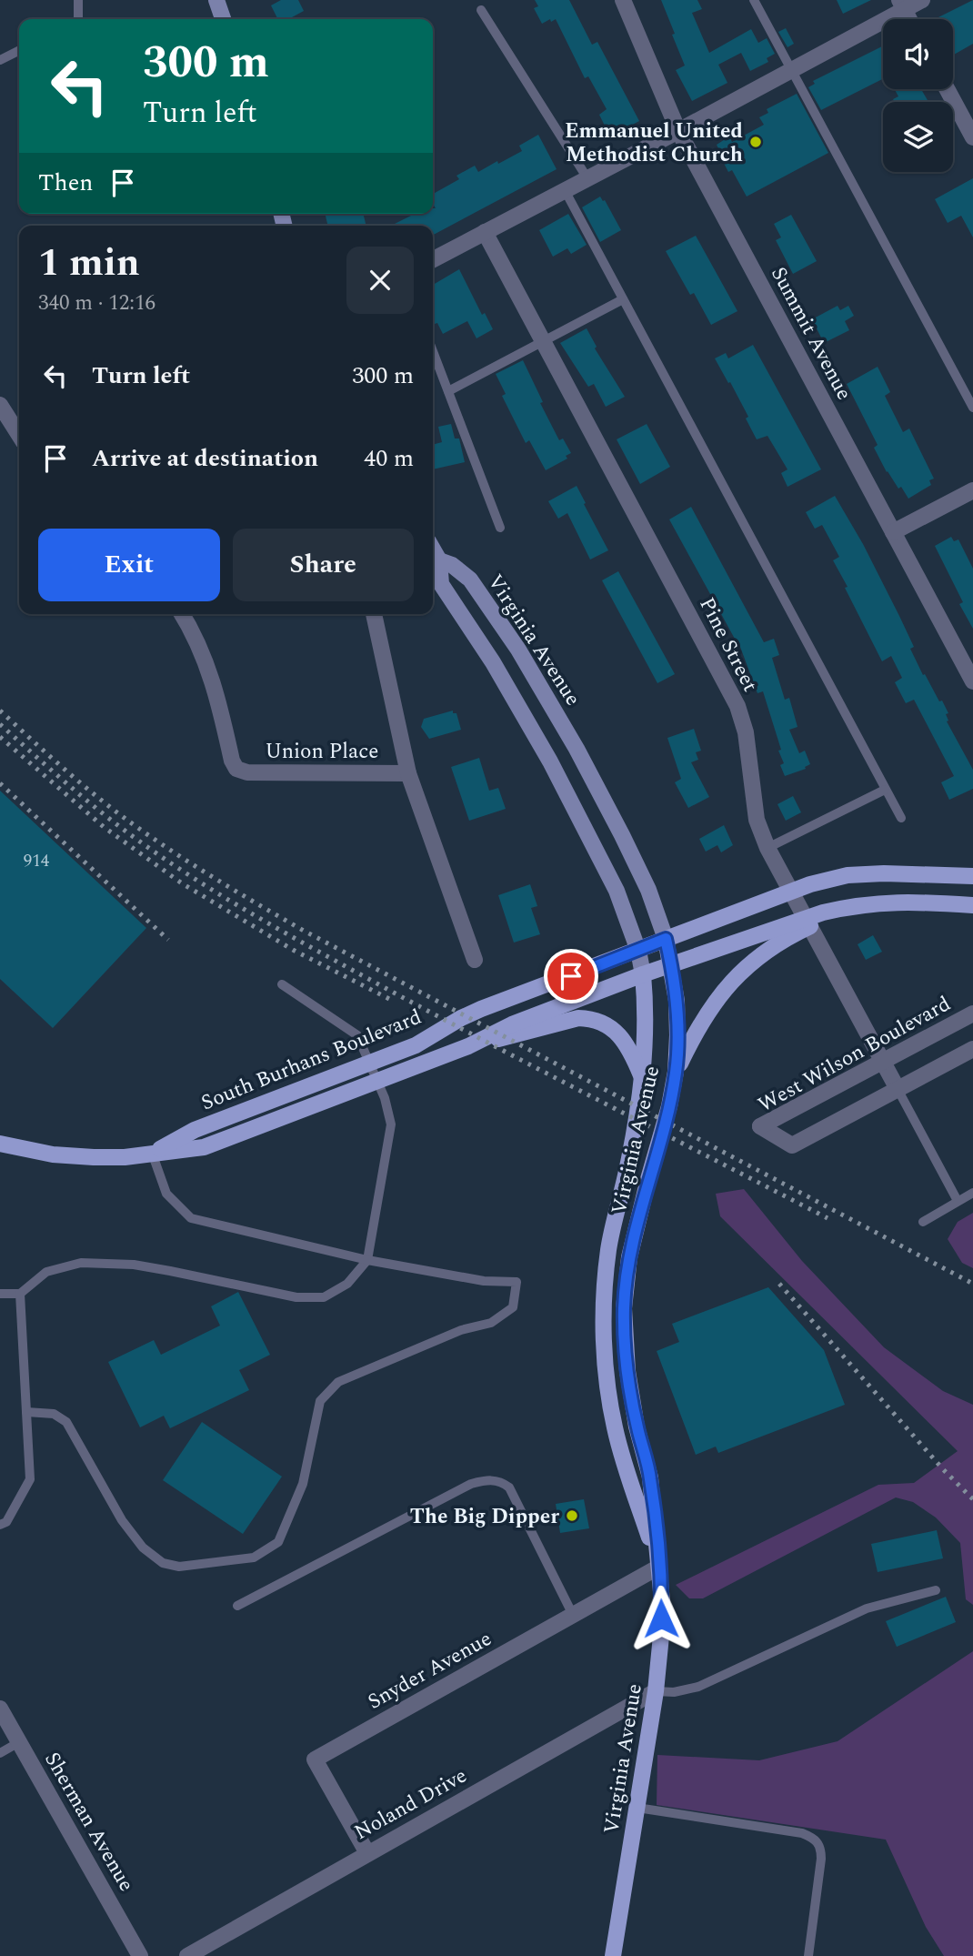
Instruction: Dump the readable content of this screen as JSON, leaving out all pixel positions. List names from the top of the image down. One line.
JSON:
{"streets":{"main road":["Virginia Avenue","South Burhans Boulevard"],"street":["Summit Avenue","Pine Street","Union Place","West Wilson Boulevard","Snyder Avenue","Noland Drive","Sherman Avenue"]},"crossings":[["Virginia Avenue","South Burhans Boulevard"],["Virginia Avenue","Snyder Avenue"],["Virginia Avenue","Noland Drive"],["Pine Street","West Wilson Boulevard"],["Snyder Avenue","Noland Drive"]],"places":["Emmanuel United Methodist Church","The Big Dipper"],"house_numbers":["914"],"page":{"turn":["300 m","Turn left"],"then":"Then","heading":["1 min","340 m · 12:16"],"list":[{"name":"Turn left","value":"300 m"},{"name":"Arrive at destination","value":"40 m"}],"buttons":["Exit","Share"]}}
